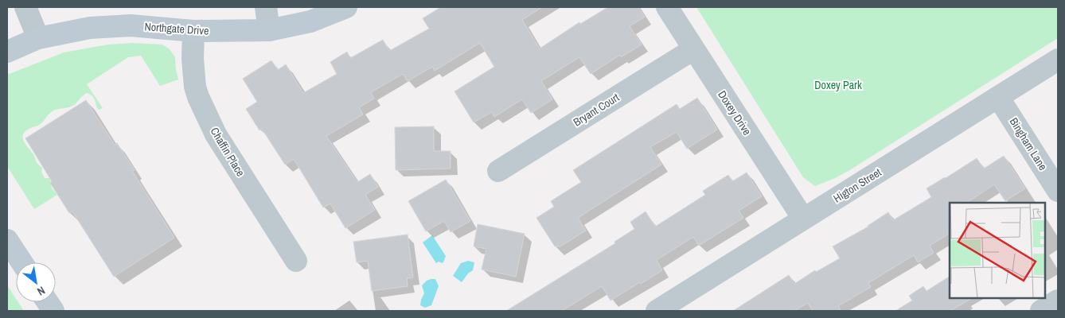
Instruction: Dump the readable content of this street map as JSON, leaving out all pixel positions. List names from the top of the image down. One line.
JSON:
{"streets":{"street":["Northgate Drive","Bryant Court","Doxey Drive","Bingham Lane","Chaffin Place","Higton Street"]},"crossings":[["Northgate Drive","Chaffin Place"],["Bryant Court","Doxey Drive"],["Doxey Drive","Higton Street"],["Bingham Lane","Higton Street"]],"parks":["Doxey Park"],"north":"bottom right"}
